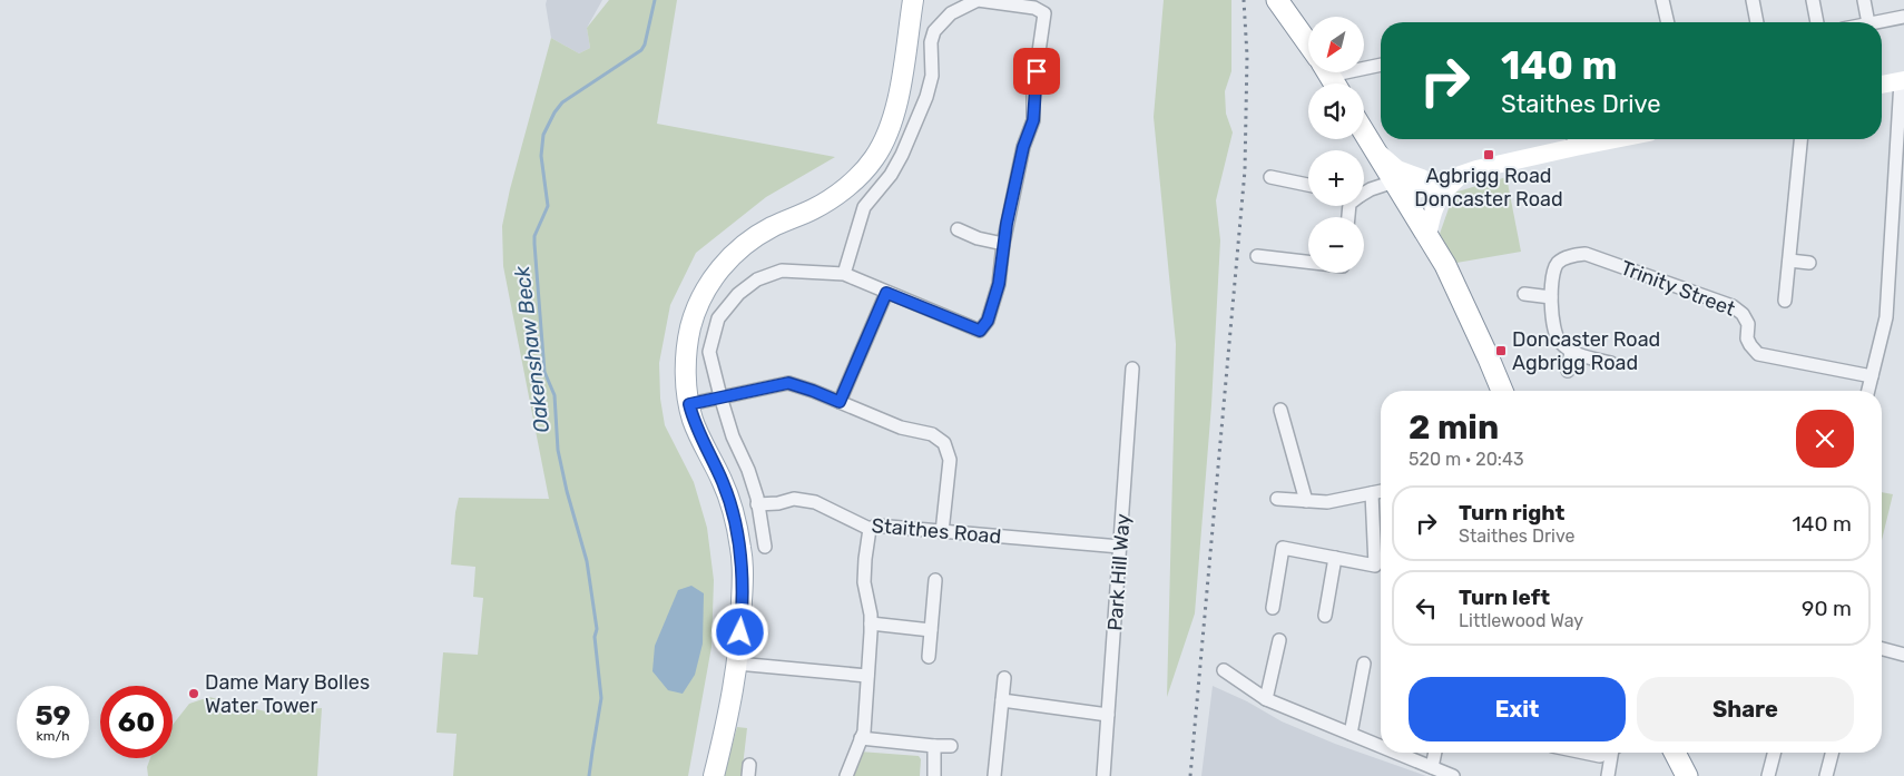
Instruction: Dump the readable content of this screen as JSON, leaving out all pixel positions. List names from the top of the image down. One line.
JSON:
{"streets":{"street":["Trinity Street","Staithes Road","Park Hill Way"]},"crossings":[["Staithes Road","Park Hill Way"]],"water":["Oakenshaw Beck"],"places":{"transit":["Agbrigg Road Doncaster Road","Doncaster Road Agbrigg Road"],"other":["Dame Mary Bolles Water Tower"]},"north":"bottom left","page":{"map_buttons":["+","−"],"turn":["140 m","Staithes Drive"],"heading":["2 min","520 m · 20:43"],"list":[{"name":"Turn right","note":"Staithes Drive","value":"140 m"},{"name":"Turn left","note":"Littlewood Way","value":"90 m"}],"buttons":["Exit","Share"],"speed":"59 km/h","limit":"60"}}
